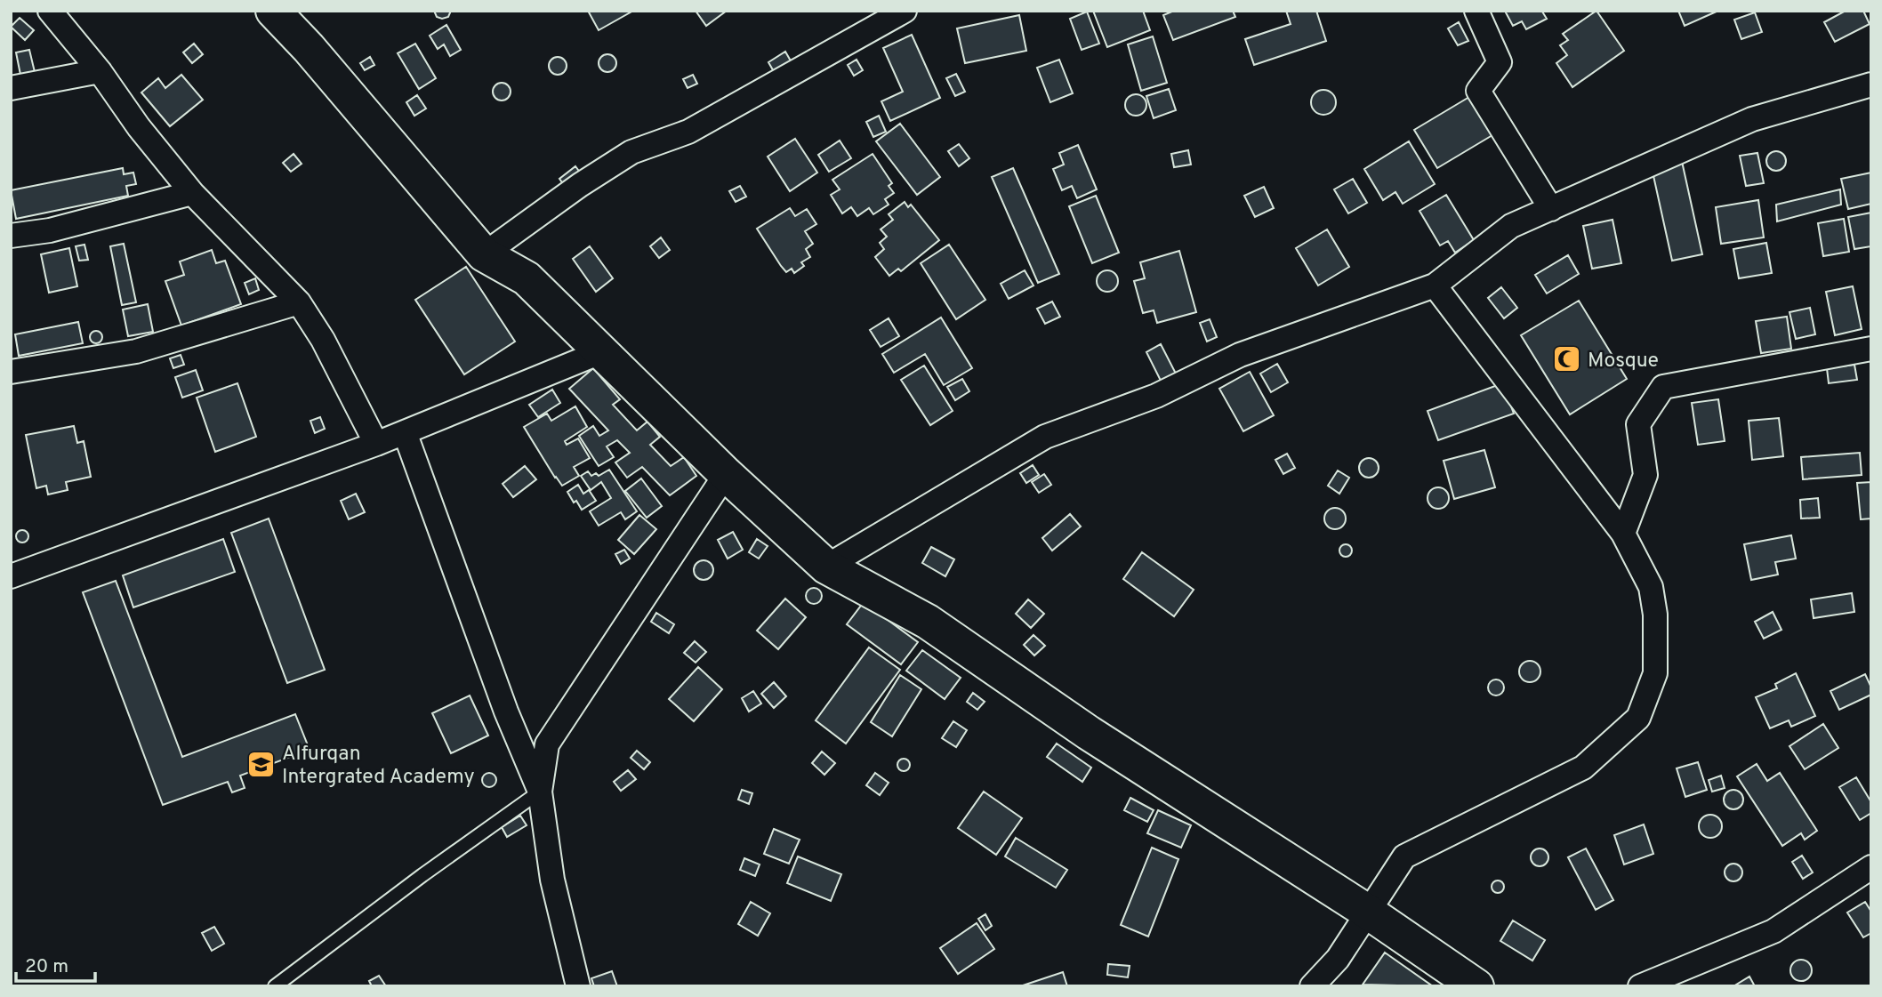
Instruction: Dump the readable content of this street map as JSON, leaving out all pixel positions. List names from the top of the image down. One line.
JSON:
{"places":{"mosque":["Mosque"],"school or university":["Alfurqan Intergrated Academy"]},"scale_bar":"20 m"}
